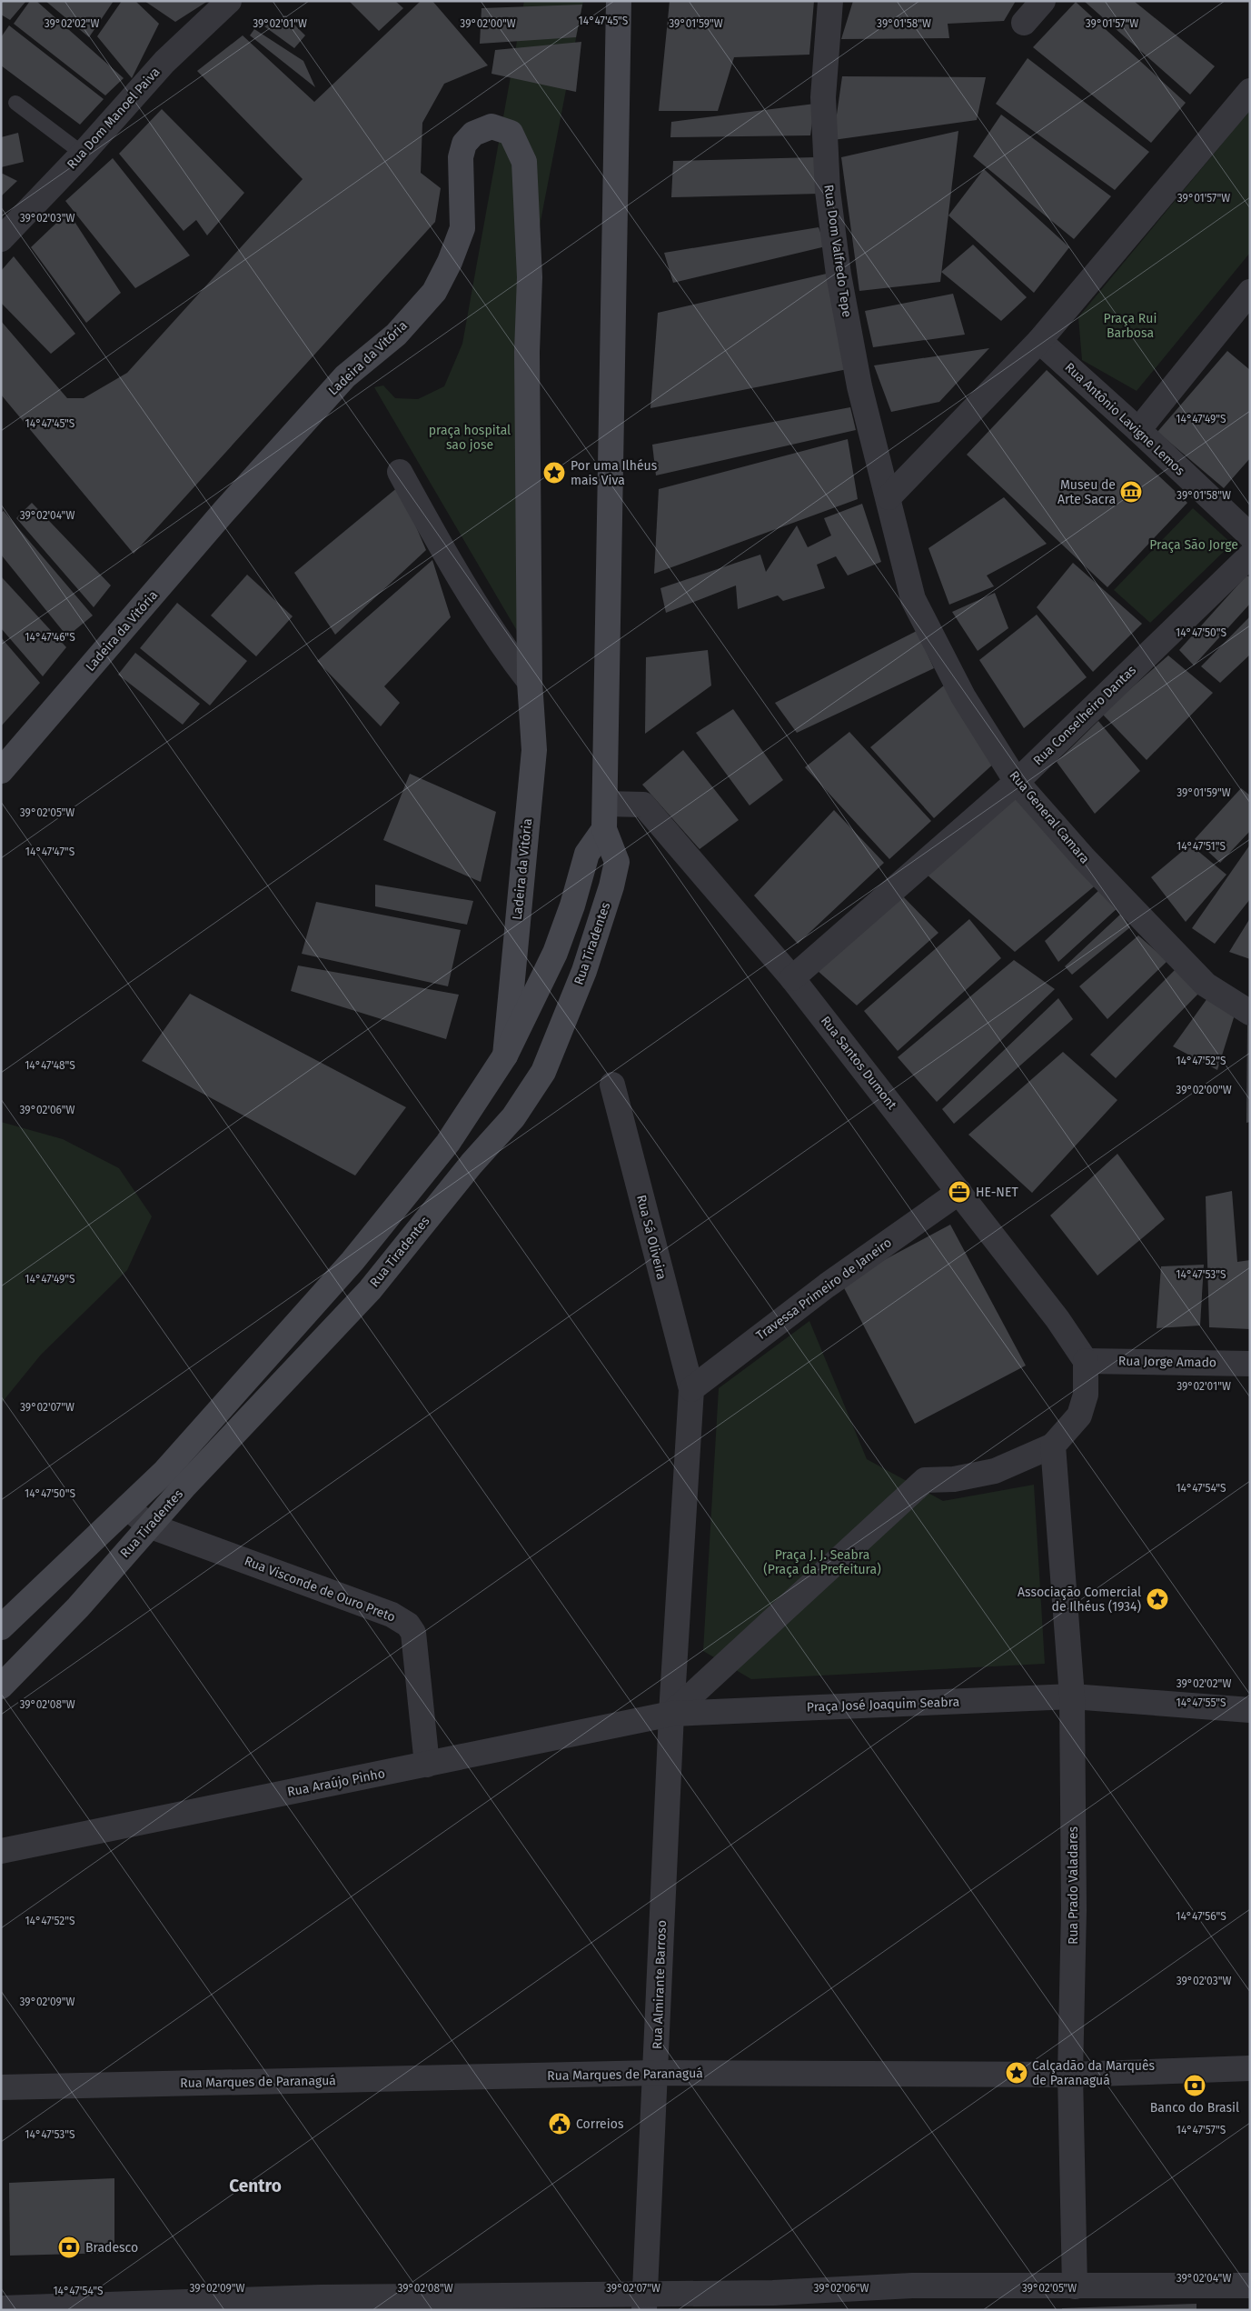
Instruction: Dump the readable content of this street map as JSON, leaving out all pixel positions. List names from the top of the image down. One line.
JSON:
{"streets":{"main road":["Ladeira da Vitória","Rua Tiradentes"],"street":["Rua Dom Manoel Paiva","Rua Dom Valfredo Tepe","Rua Antônio Lavigne Lemos","Rua Conselheiro Dantas","Rua General Camara","Rua Santos Dumont","Rua Sá Oliveira","Travessa Primeiro de Janeiro","Rua Jorge Amado","Rua Visconde de Ouro Preto","Praça José Joaquim Seabra","Rua Araújo Pinho","Rua Prado Valadares","Rua Almirante Barroso","Rua Marques de Paranaguá"]},"crossings":[["Rua Dom Valfredo Tepe","Rua General Camara"],["Ladeira da Vitória","Rua Tiradentes"],["Rua Conselheiro Dantas","Rua General Camara"],["Rua Conselheiro Dantas","Rua Santos Dumont"],["Rua Tiradentes","Rua Visconde de Ouro Preto"],["Rua Santos Dumont","Travessa Primeiro de Janeiro"],["Rua Santos Dumont","Rua Jorge Amado"],["Rua Sá Oliveira","Travessa Primeiro de Janeiro"],["Rua Visconde de Ouro Preto","Rua Araújo Pinho"],["Praça José Joaquim Seabra","Rua Araújo Pinho"],["Praça José Joaquim Seabra","Rua Prado Valadares"],["Praça José Joaquim Seabra","Rua Almirante Barroso"],["Rua Araújo Pinho","Rua Almirante Barroso"],["Rua Prado Valadares","Rua Marques de Paranaguá"],["Rua Almirante Barroso","Rua Marques de Paranaguá"]],"districts":["Centro"],"parks":["Praça Rui Barbosa","praça hospital sao jose","Praça São Jorge","Praça J. J. Seabra (Praça da Prefeitura)"],"places":{"place":["Por uma Ilhéus mais Viva","Associação Comercial de Ilhéus (1934)","Calçadão da Marquês de Paranaguá"],"museum":["Museu de Arte Sacra"],"office":["HE-NET"],"bank":["Banco do Brasil","Bradesco"],"public building":["Correios"]},"coordinates":["14°47'45\"S","39°02'02\"W","39°01'57\"W","39°02'01\"W","39°02'00\"W","39°01'59\"W","39°01'58\"W","39°02'03\"W","14°47'49\"S","39°02'04\"W","14°47'50\"S","14°47'46\"S","39°02'05\"W","14°47'51\"S","14°47'47\"S","14°47'52\"S","14°47'48\"S","39°02'06\"W","14°47'53\"S","39°02'07\"W","14°47'54\"S","14°47'55\"S","39°02'08\"W","14°47'56\"S","39°02'09\"W","14°47'57\"S"]}
